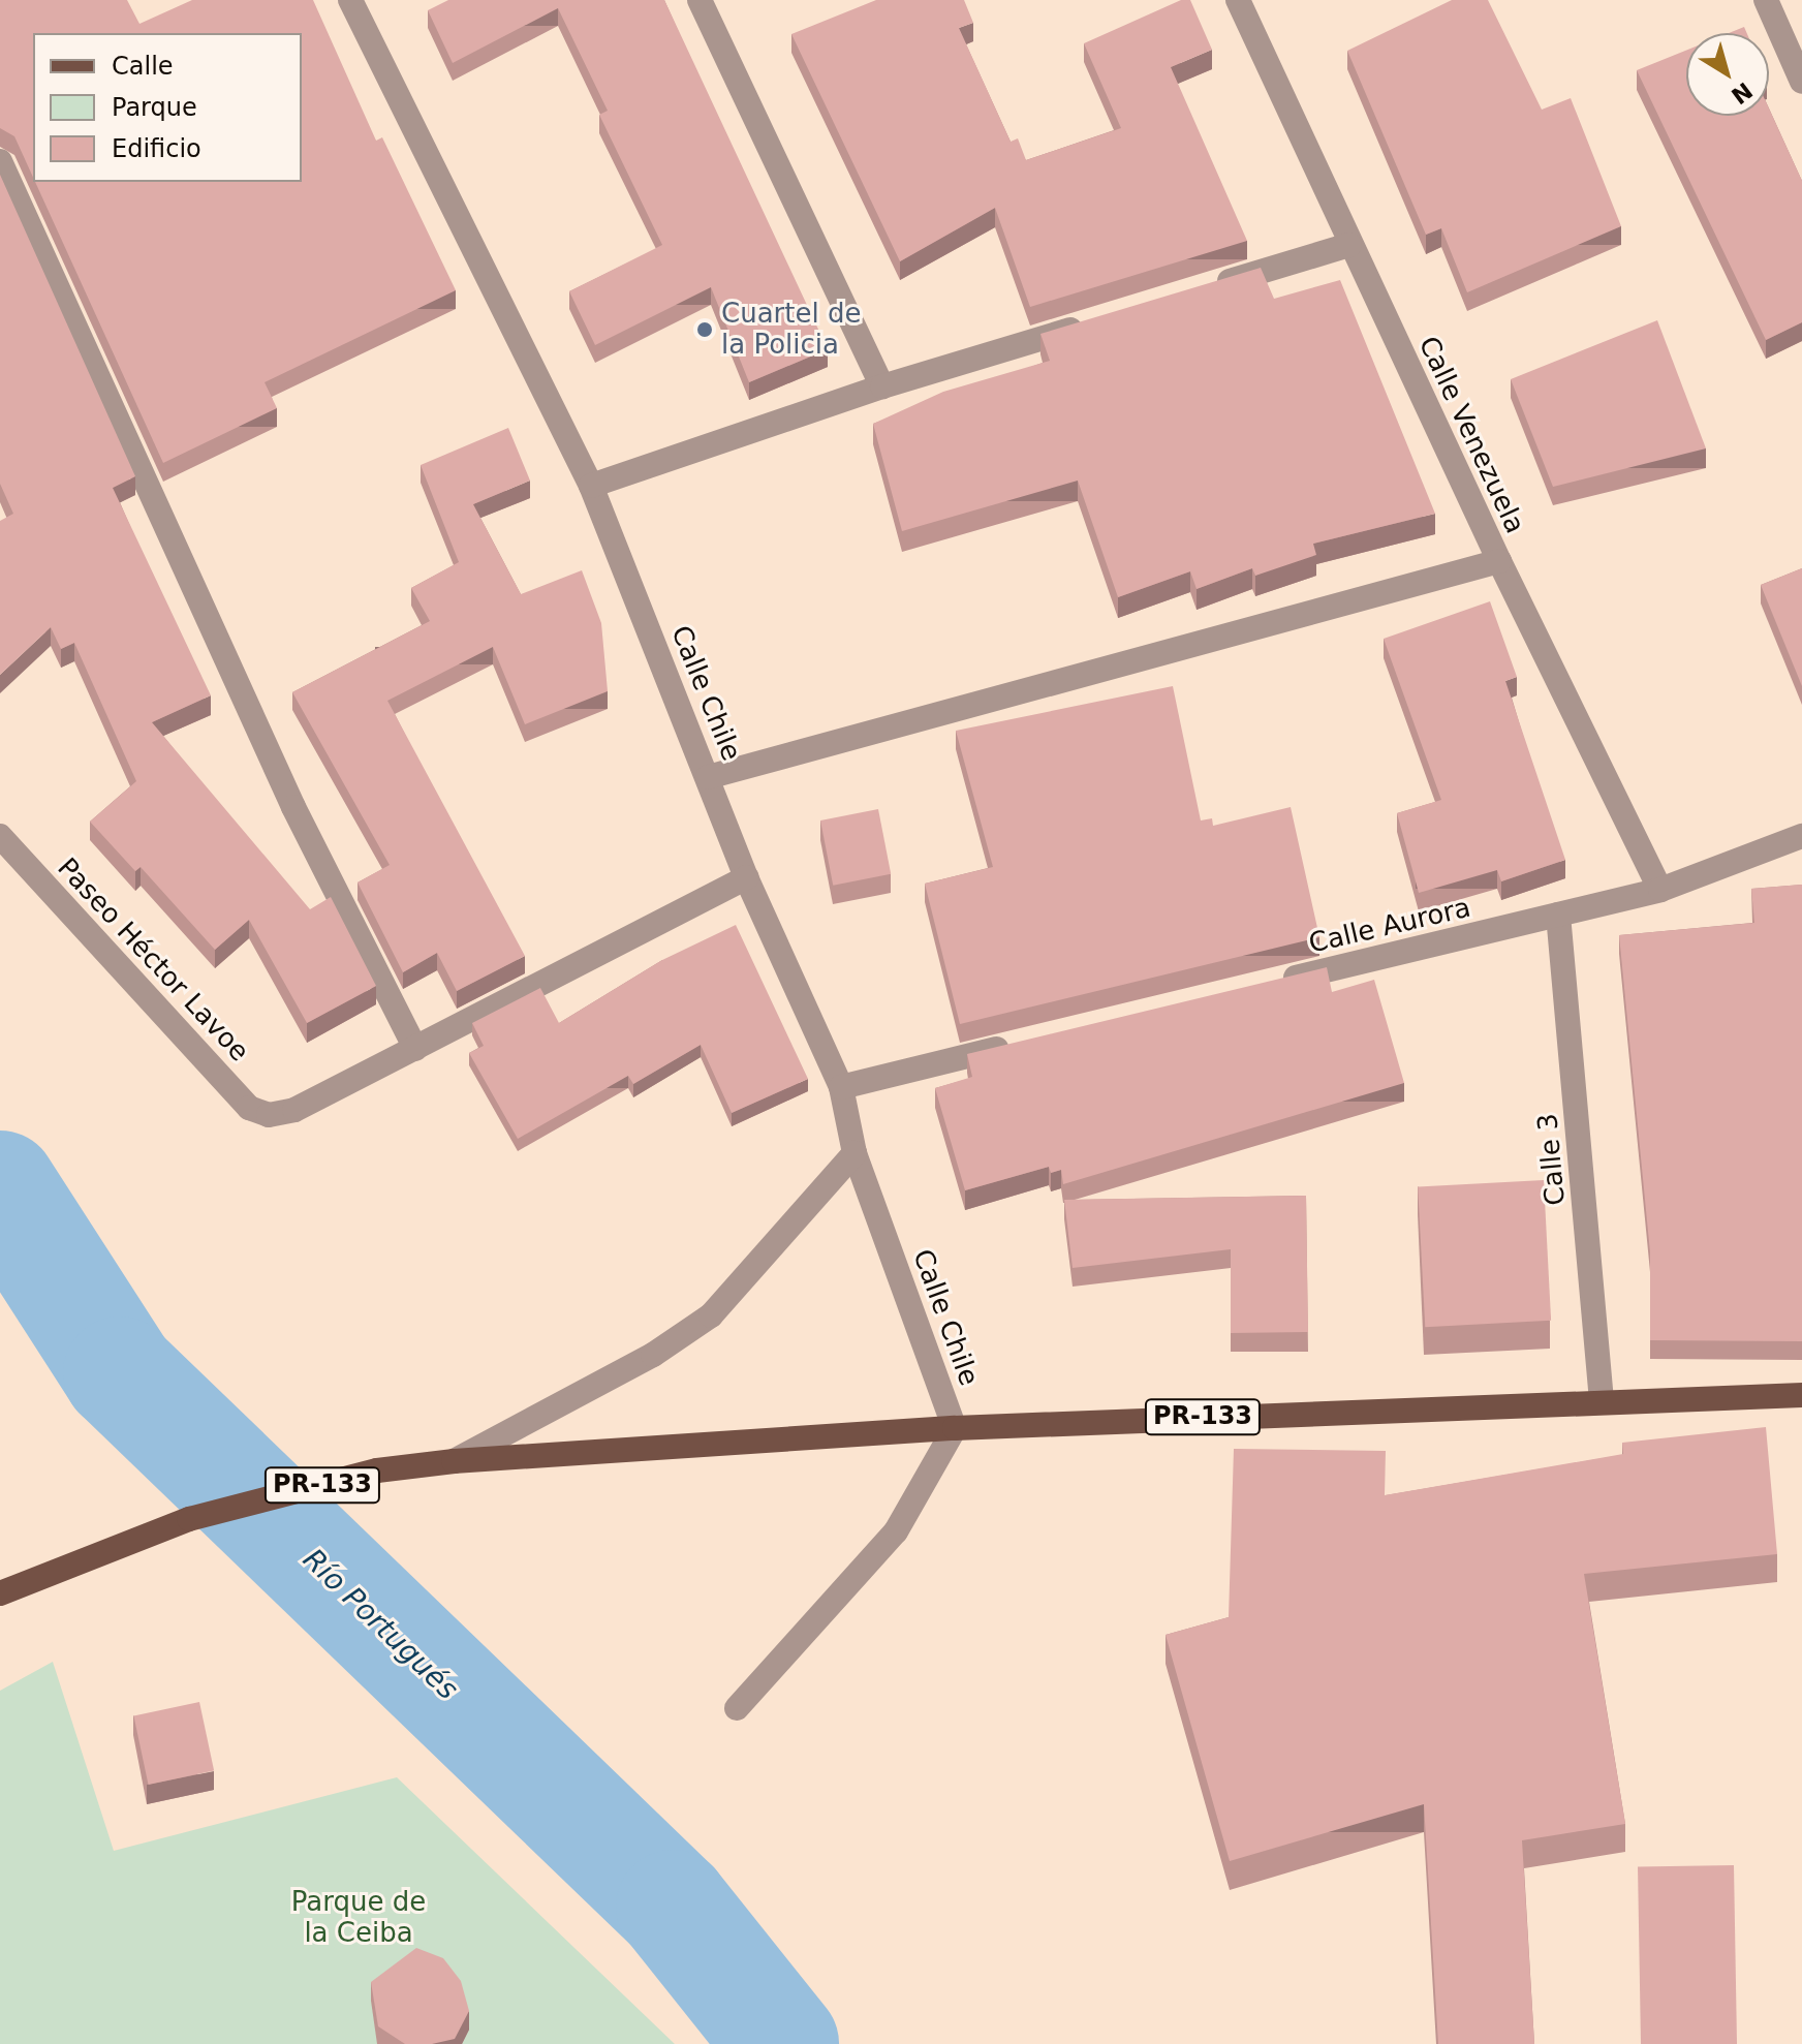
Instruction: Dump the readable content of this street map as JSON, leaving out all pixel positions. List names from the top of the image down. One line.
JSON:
{"streets":{"main road":["PR-133"],"street":["Calle Venezuela","Calle Chile","Calle Aurora","Paseo Héctor Lavoe","Calle 3"]},"crossings":[["Calle Venezuela","Calle Aurora"],["Calle Chile","PR-133"],["Calle Aurora","Calle 3"],["Calle 3","PR-133"]],"water":["Río Portugués"],"parks":["Parque de la Ceiba"],"places":["Cuartel de la Policia"],"legend":["Calle","Parque","Edificio"],"north":"bottom right"}
